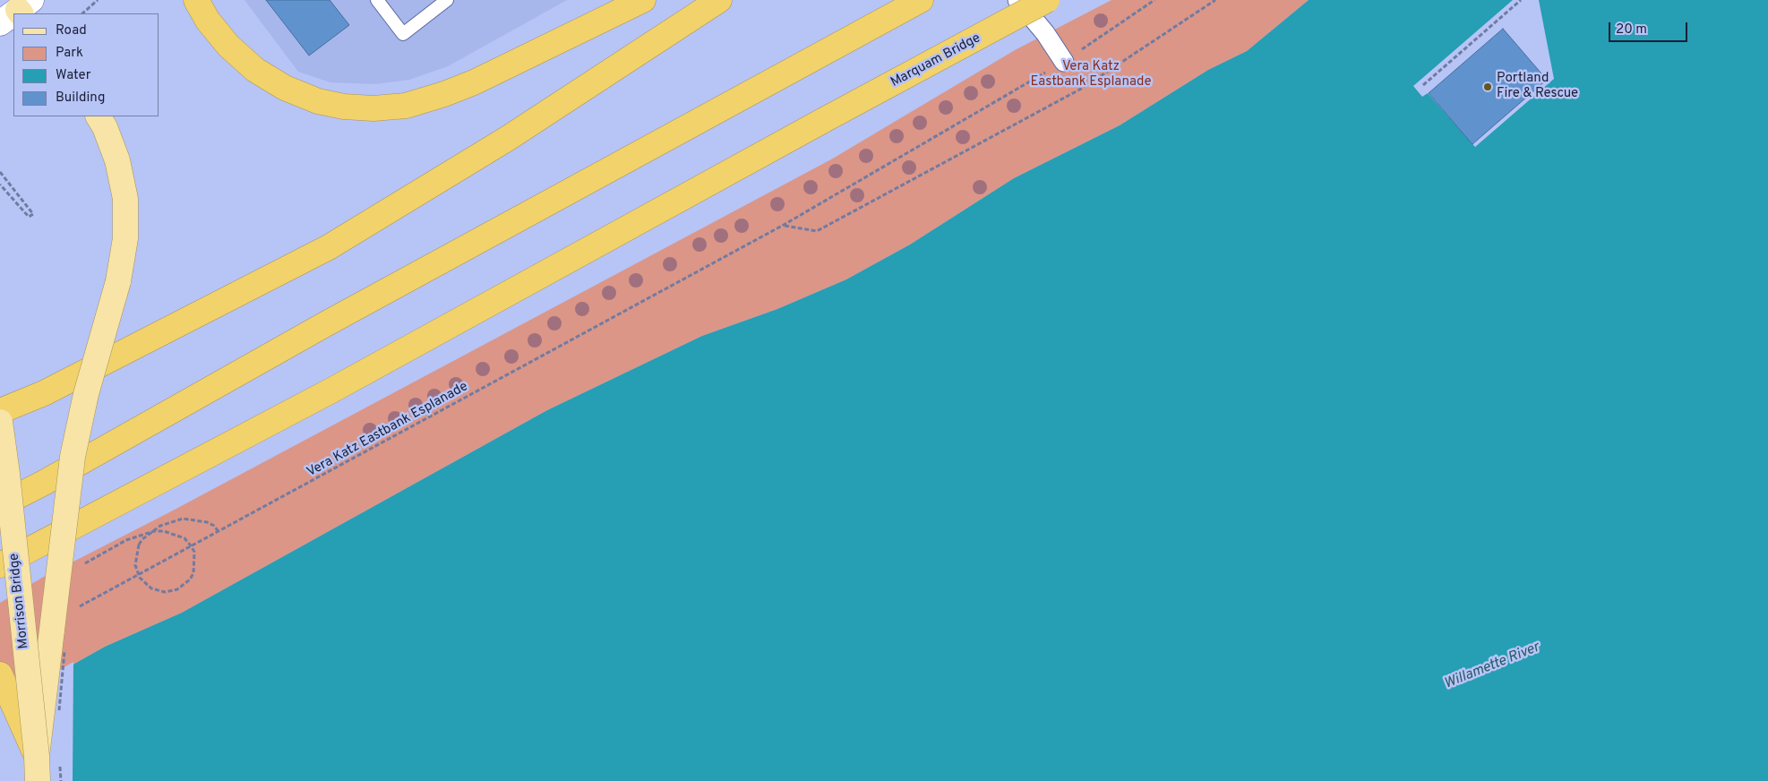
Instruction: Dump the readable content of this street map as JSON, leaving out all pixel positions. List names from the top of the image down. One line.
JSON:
{"streets":{"highway":["Marquam Bridge"],"main road":["Morrison Bridge"],"path":["Vera Katz Eastbank Esplanade"]},"water":["Willamette River"],"parks":["Vera Katz Eastbank Esplanade"],"places":["Portland Fire & Rescue"],"legend":["Road","Park","Water","Building"],"scale_bar":"20 m"}
